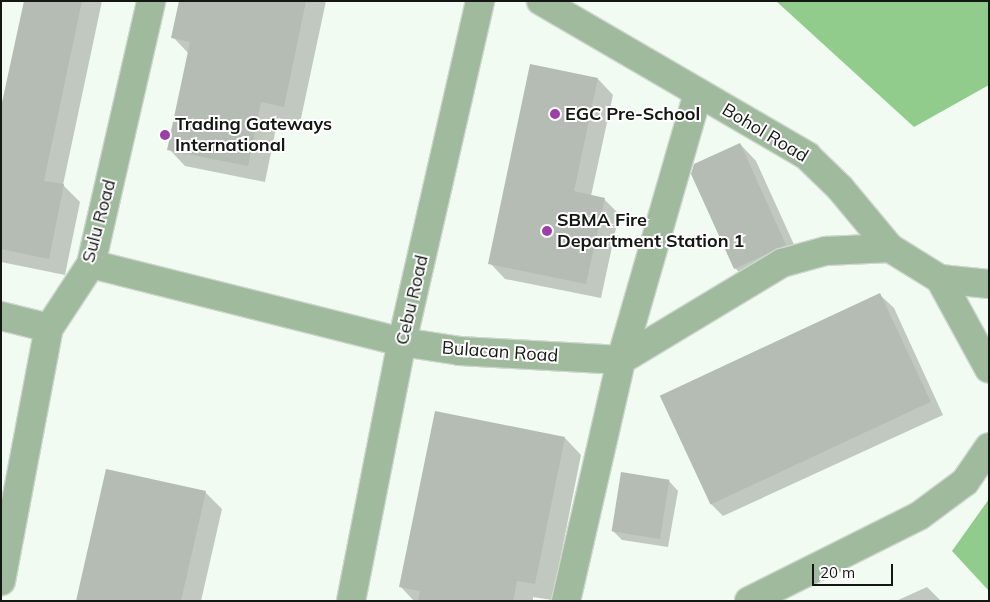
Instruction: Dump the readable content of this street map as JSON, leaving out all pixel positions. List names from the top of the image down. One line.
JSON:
{"streets":{"street":["Bohol Road","Sulu Road","Cebu Road","Bulacan Road"]},"crossings":[["Sulu Road","Bulacan Road"],["Cebu Road","Bulacan Road"]],"places":["EGC Pre-School","Trading Gateways International","SBMA Fire Department Station 1"],"scale_bar":"20 m"}
